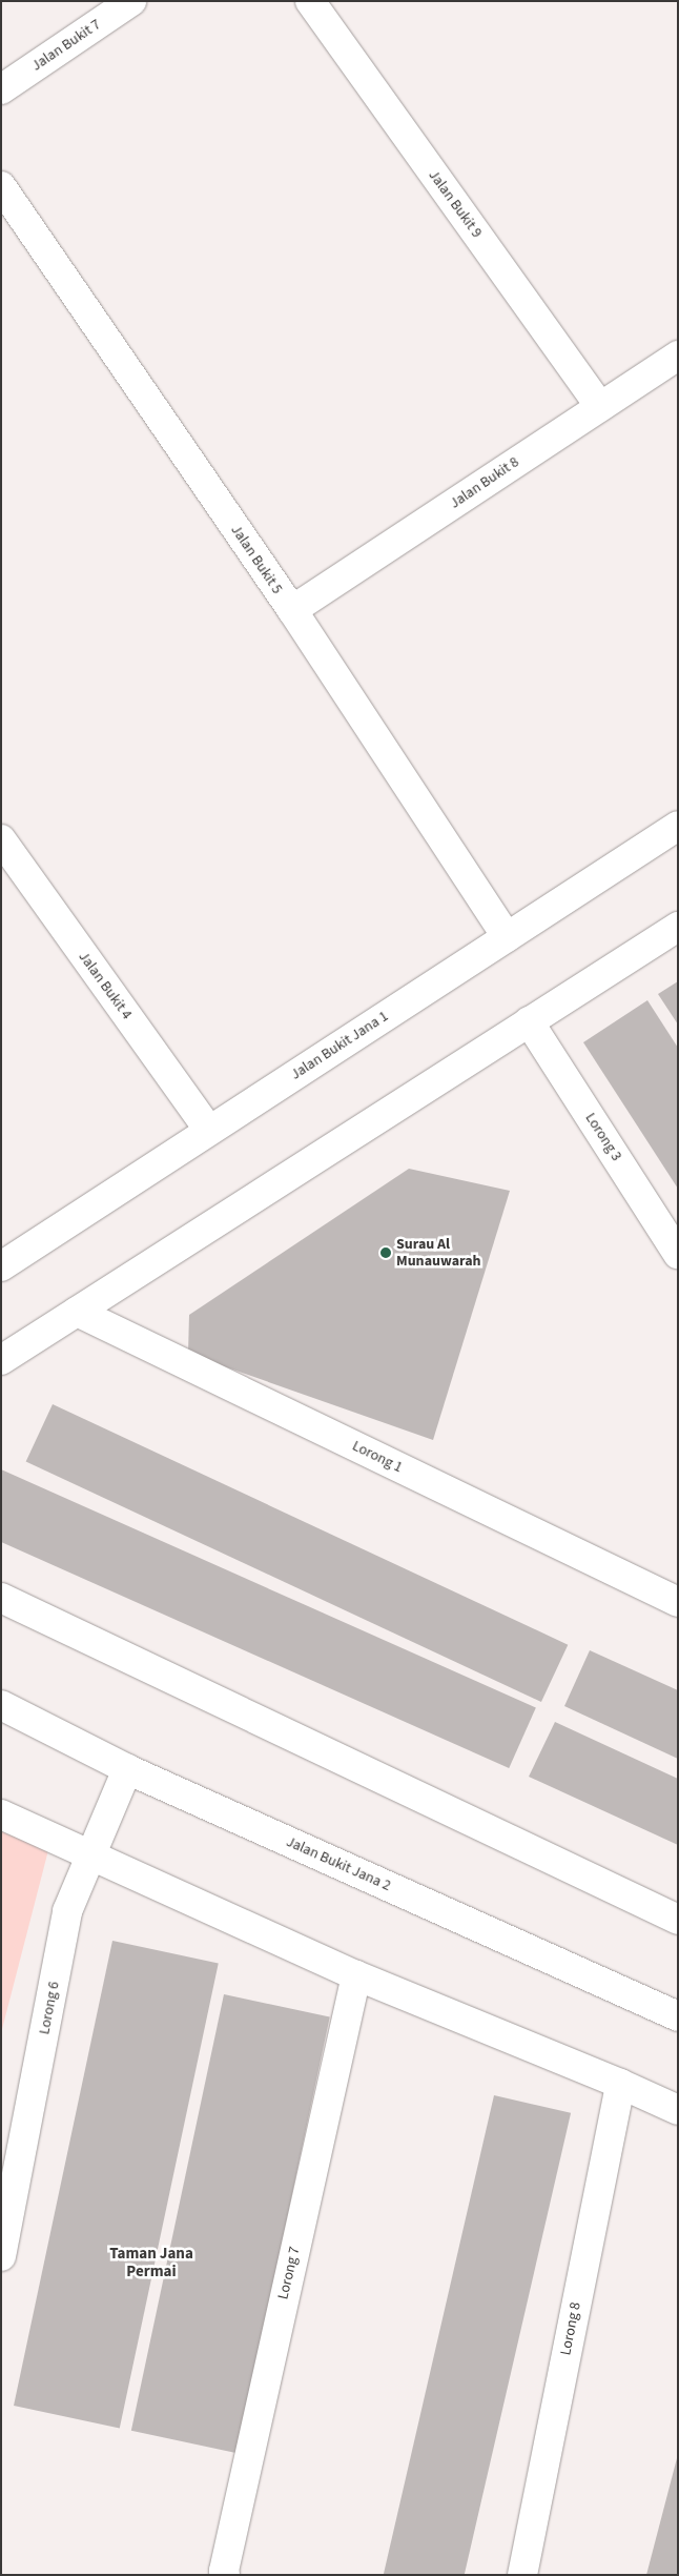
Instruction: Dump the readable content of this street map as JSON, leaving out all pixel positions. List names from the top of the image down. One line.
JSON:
{"streets":{"street":["Jalan Bukit 7","Jalan Bukit 9","Jalan Bukit 8","Jalan Bukit 5","Jalan Bukit 4","Jalan Bukit Jana 1","Lorong 3","Lorong 1","Jalan Bukit Jana 2","Lorong 6","Lorong 7","Lorong 8"]},"crossings":[["Jalan Bukit 9","Jalan Bukit 8"],["Jalan Bukit 8","Jalan Bukit 5"],["Jalan Bukit 5","Jalan Bukit Jana 1"],["Jalan Bukit 4","Jalan Bukit Jana 1"],["Jalan Bukit Jana 2","Lorong 6"]],"districts":["Taman Jana Permai"],"places":["Surau Al Munauwarah"]}
